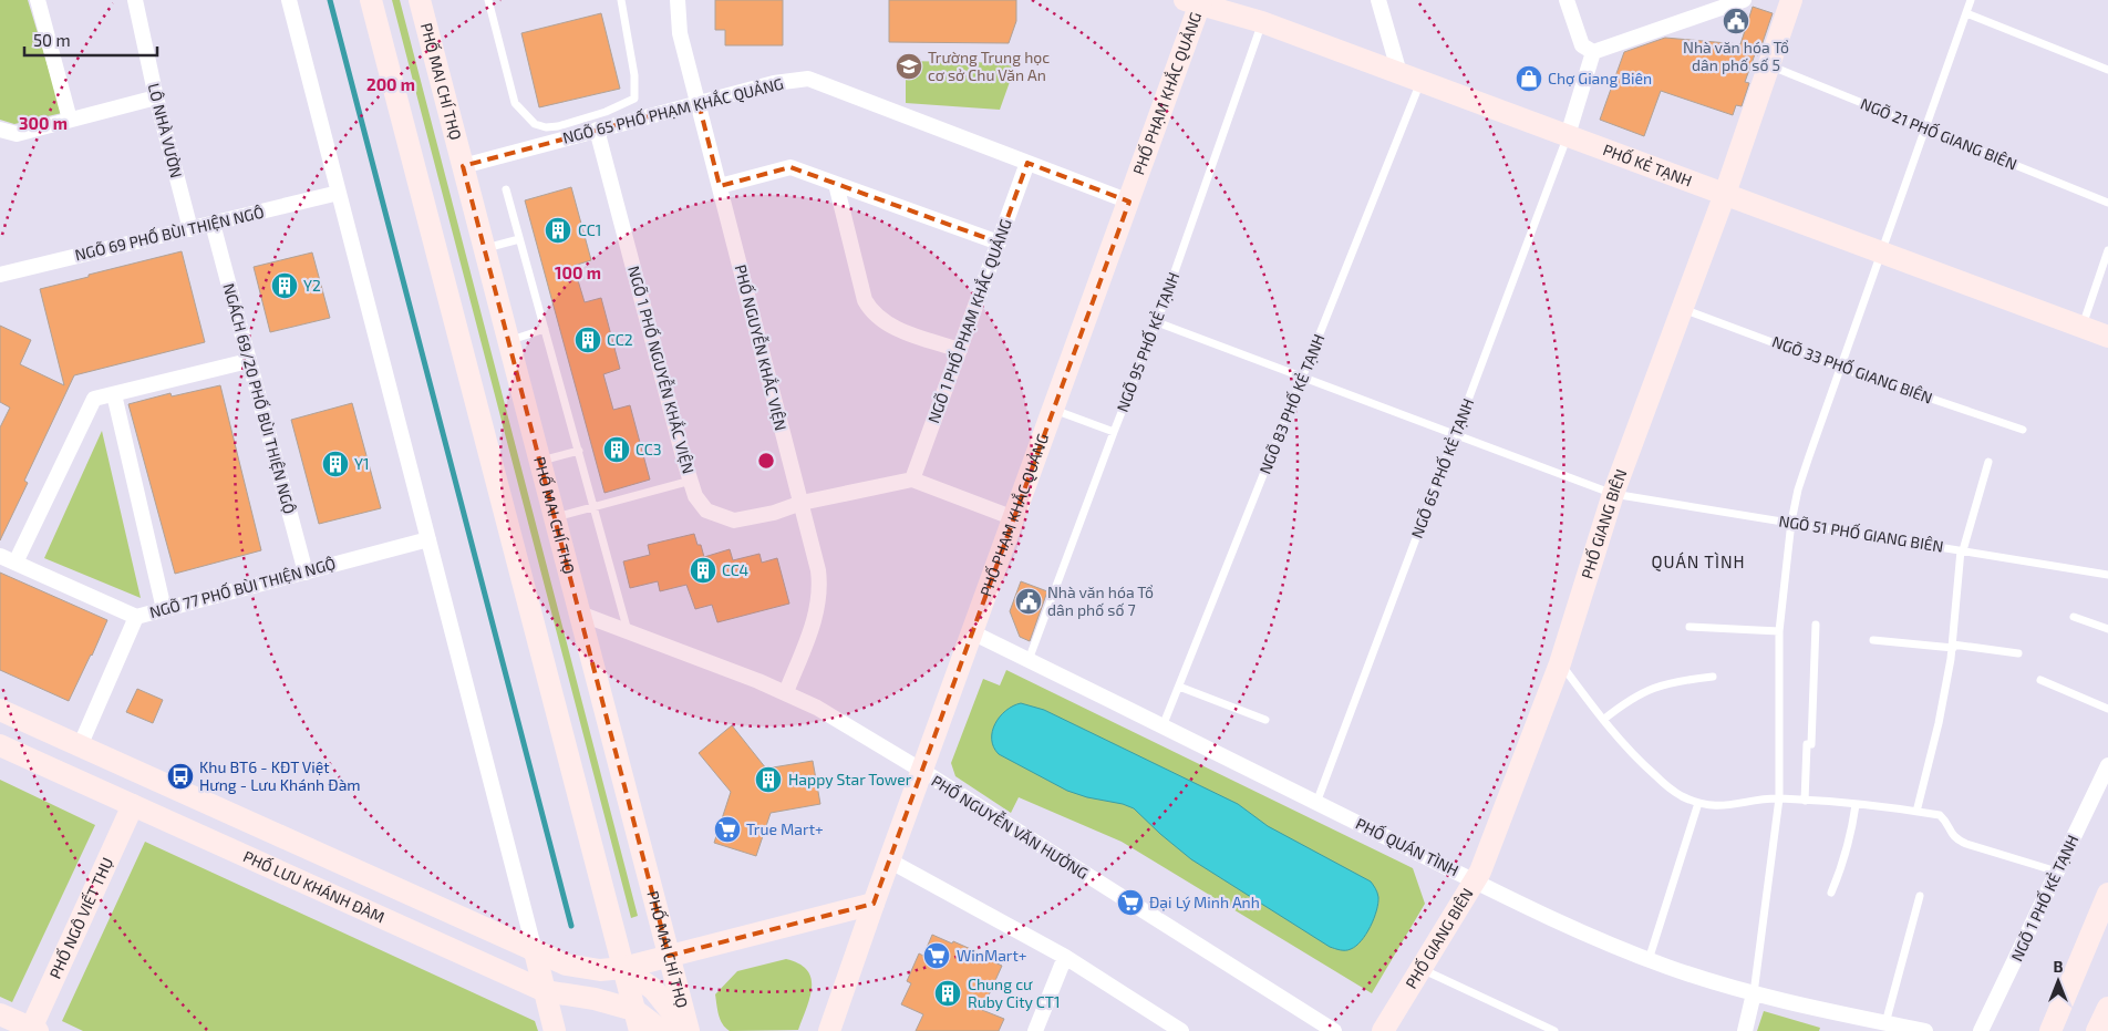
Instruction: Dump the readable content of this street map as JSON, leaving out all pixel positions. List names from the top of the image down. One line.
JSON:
{"streets":{"street":["PHỐ MAI CHÍ THỌ","PHỐ PHẠM KHẮC QUẢNG","NGÕ 65 PHỐ PHẠM KHẮC QUẢNG","LÔ NHÀ VƯỜN","PHỐ KẺ TẠNH","NGÕ 69 PHỐ BÙI THIỆN NGÔ","NGÕ 1 PHỐ PHẠM KHẮC QUẢNG","PHỐ NGUYỄN KHẮC VIỆN","NGÕ 1 PHỐ NGUYỄN KHẮC VIỆN","NGÁCH 69/20 PHỐ BÙI THIỆN NGỘ","PHỐ GIANG BIÊN","NGÕ 77 PHỐ BÙI THIỆN NGỘ","PHỐ NGUYỄN VĂN HƯỞNG","PHỐ QUÁN TÌNH","PHỐ LƯU KHÁNH ĐÀM","NGÕ 1 PHỐ KẺ TẠNH","PHỐ NGÔ VIẾT THỤ"],"lane":["NGÕ 21 PHỐ GIANG BIÊN","NGÕ 95 PHỐ KẺ TẠNH","NGÕ 33 PHỐ GIANG BIÊN","NGÕ 83 PHỐ KẺ TẠNH","NGÕ 65 PHỐ KẺ TẠNH","NGÕ 51 PHỐ GIANG BIÊN"]},"crossings":[["PHỐ MAI CHÍ THỌ","NGÕ 65 PHỐ PHẠM KHẮC QUẢNG"],["PHỐ MAI CHÍ THỌ","PHỐ NGUYỄN VĂN HƯỞNG"],["PHỐ MAI CHÍ THỌ","PHỐ LƯU KHÁNH ĐÀM"],["PHỐ PHẠM KHẮC QUẢNG","NGÕ 65 PHỐ PHẠM KHẮC QUẢNG"],["PHỐ PHẠM KHẮC QUẢNG","PHỐ KẺ TẠNH"],["PHỐ PHẠM KHẮC QUẢNG","PHỐ NGUYỄN VĂN HƯỞNG"],["PHỐ PHẠM KHẮC QUẢNG","PHỐ QUÁN TÌNH"],["PHỐ PHẠM KHẮC QUẢNG","PHỐ LƯU KHÁNH ĐÀM"],["NGÕ 65 PHỐ PHẠM KHẮC QUẢNG","NGÕ 1 PHỐ PHẠM KHẮC QUẢNG"],["NGÕ 65 PHỐ PHẠM KHẮC QUẢNG","PHỐ NGUYỄN KHẮC VIỆN"],["NGÕ 65 PHỐ PHẠM KHẮC QUẢNG","NGÕ 1 PHỐ NGUYỄN KHẮC VIỆN"],["LÔ NHÀ VƯỜN","NGÕ 69 PHỐ BÙI THIỆN NGÔ"],["NGÕ 21 PHỐ GIANG BIÊN","PHỐ GIANG BIÊN"],["PHỐ KẺ TẠNH","NGÕ 95 PHỐ KẺ TẠNH"],["PHỐ KẺ TẠNH","NGÕ 83 PHỐ KẺ TẠNH"],["PHỐ KẺ TẠNH","NGÕ 65 PHỐ KẺ TẠNH"],["PHỐ KẺ TẠNH","PHỐ GIANG BIÊN"],["NGÕ 69 PHỐ BÙI THIỆN NGÔ","NGÁCH 69/20 PHỐ BÙI THIỆN NGỘ"],["NGÕ 95 PHỐ KẺ TẠNH","NGÕ 51 PHỐ GIANG BIÊN"],["NGÕ 95 PHỐ KẺ TẠNH","PHỐ QUÁN TÌNH"],["PHỐ NGUYỄN KHẮC VIỆN","NGÕ 1 PHỐ NGUYỄN KHẮC VIỆN"],["PHỐ NGUYỄN KHẮC VIỆN","PHỐ NGUYỄN VĂN HƯỞNG"],["NGÕ 33 PHỐ GIANG BIÊN","PHỐ GIANG BIÊN"],["NGÁCH 69/20 PHỐ BÙI THIỆN NGỘ","NGÕ 77 PHỐ BÙI THIỆN NGỘ"],["NGÕ 83 PHỐ KẺ TẠNH","NGÕ 51 PHỐ GIANG BIÊN"],["NGÕ 83 PHỐ KẺ TẠNH","PHỐ QUÁN TÌNH"],["NGÕ 65 PHỐ KẺ TẠNH","NGÕ 51 PHỐ GIANG BIÊN"],["NGÕ 65 PHỐ KẺ TẠNH","PHỐ QUÁN TÌNH"],["PHỐ GIANG BIÊN","NGÕ 51 PHỐ GIANG BIÊN"],["PHỐ GIANG BIÊN","PHỐ QUÁN TÌNH"],["PHỐ LƯU KHÁNH ĐÀM","PHỐ NGÔ VIẾT THỤ"]],"districts":["QUÁN TÌNH"],"places":{"public building":["Nhà văn hóa Tổ dân phố số 5","Nhà văn hóa Tổ dân phố số 7"],"school or university":["Trường Trung học cơ sở Chu Văn An"],"shop":["Chợ Giang Biên"],"building":["CC1","Y2","CC2","CC3","Y1","CC4","Happy Star Tower","Chung cư Ruby City CT1"],"bus stop":["Khu BT6 - KĐT Việt Hưng - Lưu Khánh Đàm"],"supermarket":["True Mart+","Đại Lý Minh Anh","WinMart+"]},"scale_bar":"50 m","north":"top","rings":["200 m","300 m","100 m"]}
